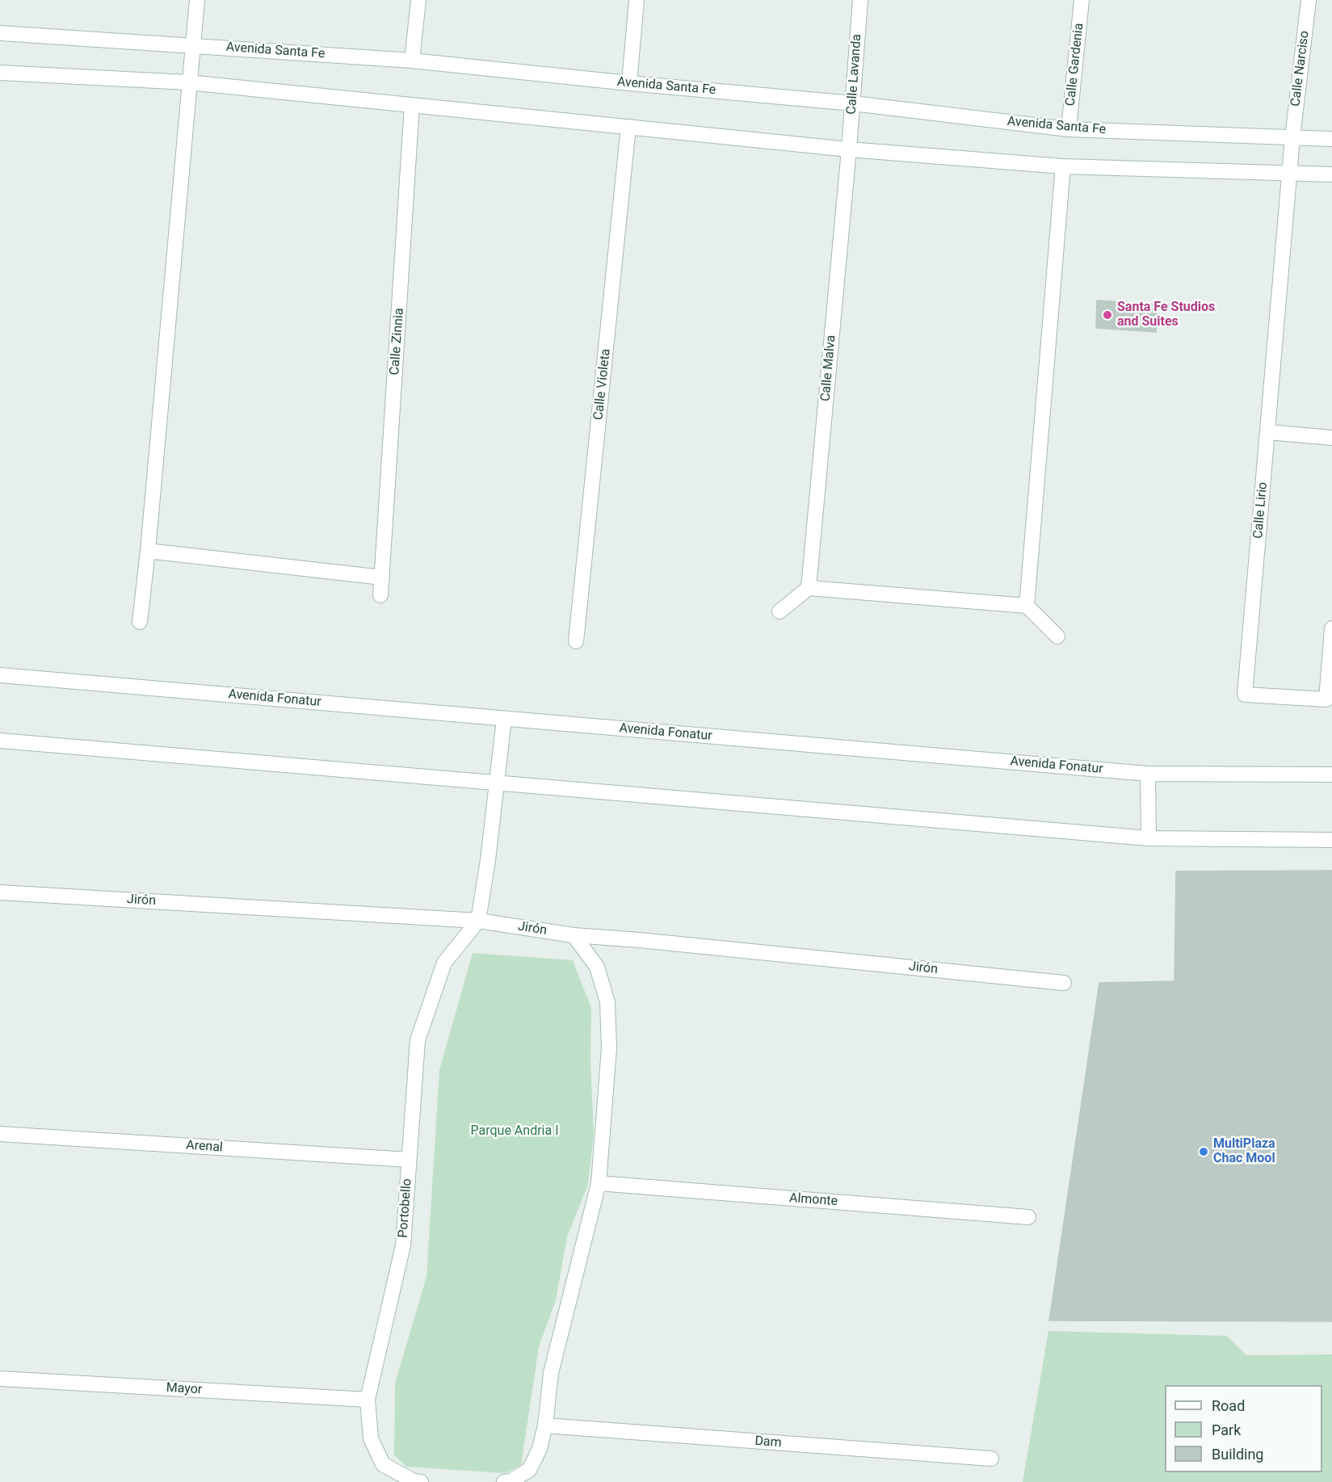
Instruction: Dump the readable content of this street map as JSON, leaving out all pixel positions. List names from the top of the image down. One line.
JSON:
{"streets":{"street":["Avenida Santa Fe","Calle Gardenia","Calle Narciso","Calle Lavanda","Calle Zinnia","Calle Malva","Calle Violeta","Calle Lirio","Avenida Fonatur","Jirón","Arenal","Almonte","Portobello","Mayor","Dam"]},"crossings":[["Avenida Santa Fe","Calle Gardenia"],["Avenida Santa Fe","Calle Narciso"],["Avenida Santa Fe","Calle Lavanda"],["Calle Narciso","Calle Lirio"],["Calle Lavanda","Calle Malva"],["Jirón","Portobello"],["Arenal","Portobello"],["Portobello","Mayor"]],"parks":["Parque Andria I"],"places":["Santa Fe Studios and Suites","MultiPlaza Chac Mool"],"legend":["Road","Park","Building"]}
